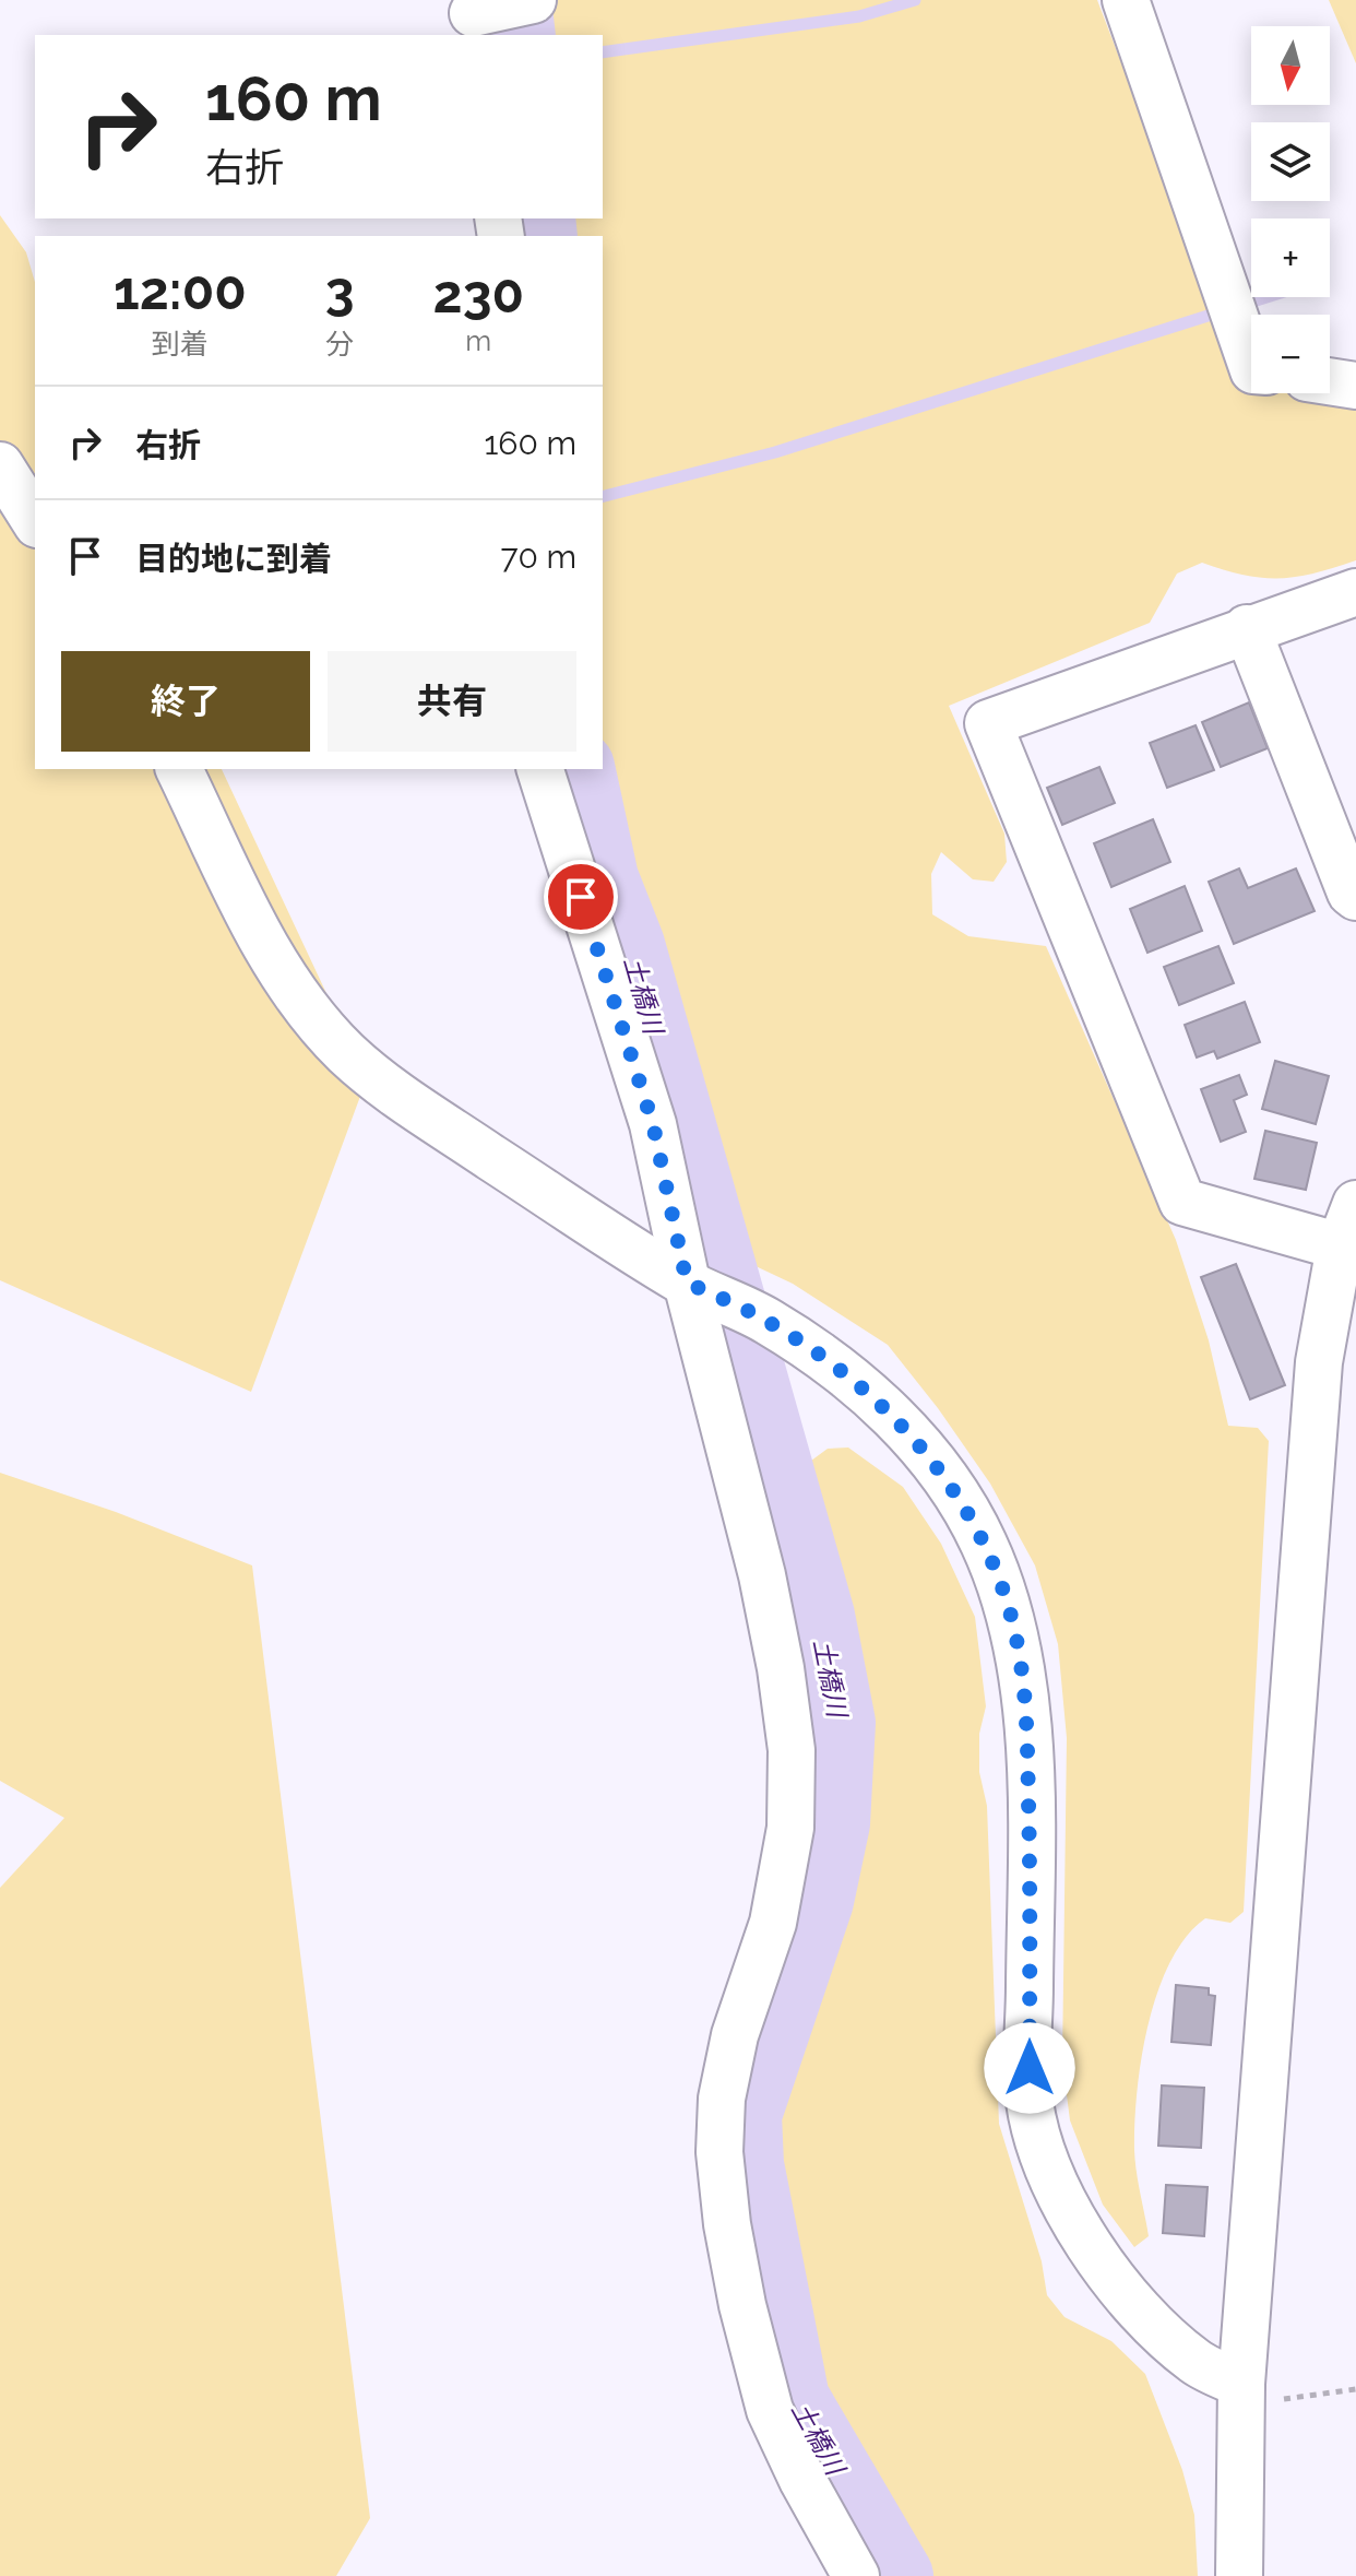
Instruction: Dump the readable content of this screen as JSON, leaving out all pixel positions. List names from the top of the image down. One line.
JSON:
{"water":["土橋川"],"north":"bottom","page":{"map_buttons":["+","−"],"turn":["160 m","右折"],"eta":["12:00","到着","3","分","230","m"],"list":[{"name":"右折","value":"160 m"},{"name":"目的地に到着","value":"70 m"}],"buttons":["終了","共有"]}}
